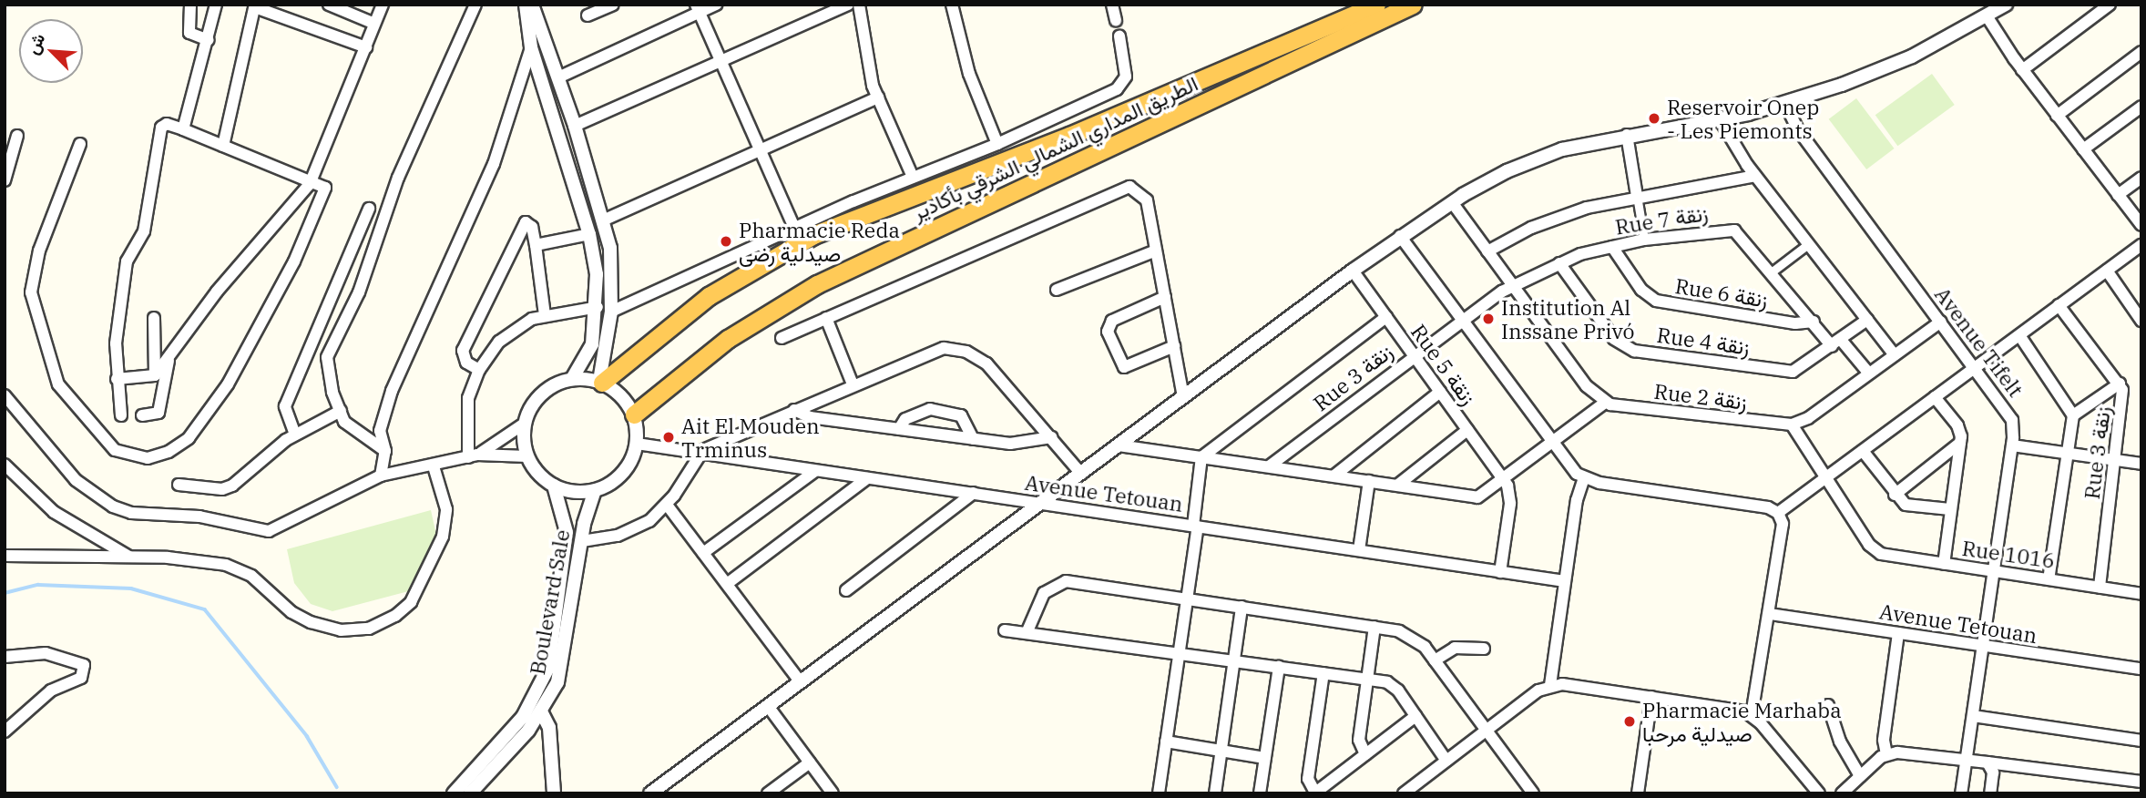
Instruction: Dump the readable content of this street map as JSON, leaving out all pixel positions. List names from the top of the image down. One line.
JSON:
{"streets":{"highway":["الطريق المداري الشمالي الشرقي بأكادير"],"street":["Rue 7 زنقة","Rue 6 زنقة","Rue 4 زنقة","Avenue Tifelt","Rue 5 زنقة","Rue 3 زنقة","Rue 2 زنقة","Avenue Tetouan","Rue 1016","Boulevard Sale"]},"crossings":[["الطريق المداري الشمالي الشرقي بأكادير","Avenue Tetouan"],["الطريق المداري الشمالي الشرقي بأكادير","Boulevard Sale"],["Rue 7 زنقة","Rue 6 زنقة"],["Rue 7 زنقة","Rue 4 زنقة"],["Rue 7 زنقة","Rue 3 زنقة"],["Avenue Tifelt","Avenue Tetouan"],["Avenue Tifelt","Rue 1016"],["Rue 5 زنقة","Rue 3 زنقة"],["Rue 3 زنقة","Rue 1016"],["Avenue Tetouan","Boulevard Sale"]],"places":["Reservoir Onep - Les Piemonts","Pharmacie Reda صيدلية رضى","Institution Al Inssane Privó","Ait El Mouden Trminus","Pharmacie Marhaba صيدلية مرحبا"],"north":"top left"}
